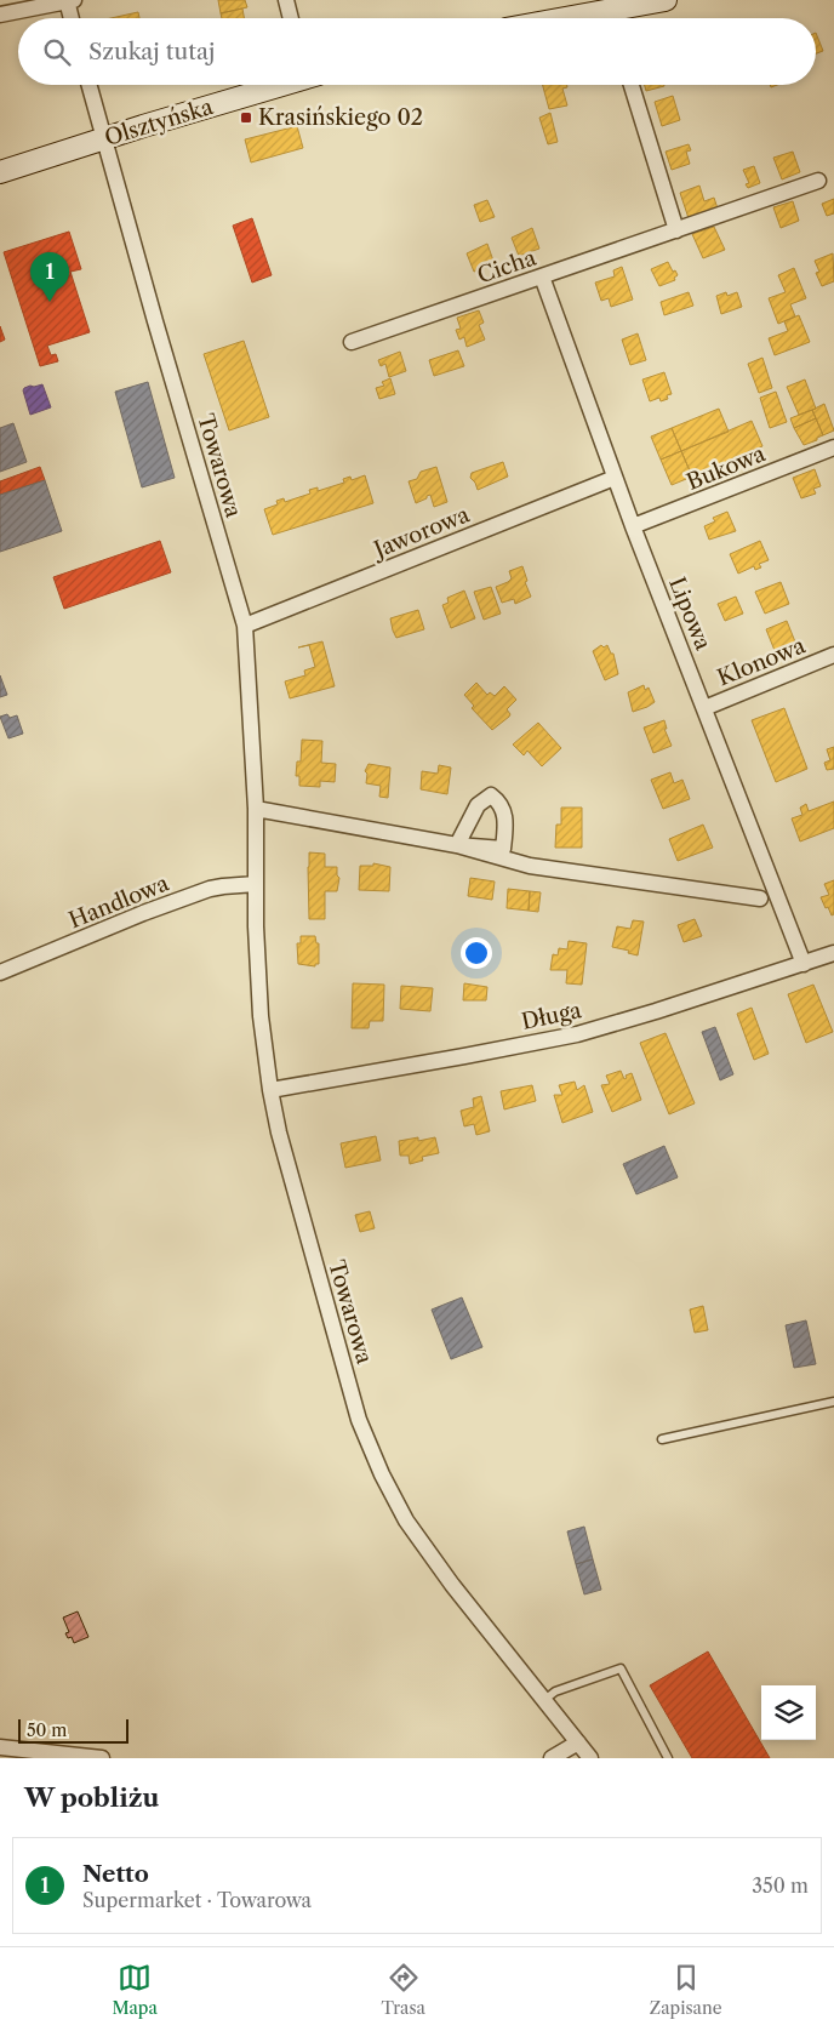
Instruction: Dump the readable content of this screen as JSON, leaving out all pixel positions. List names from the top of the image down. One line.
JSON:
{"streets":{"street":["Olsztyńska","Cicha","Towarowa","Bukowa","Jaworowa","Lipowa","Klonowa","Handlowa","Długa"]},"crossings":[["Olsztyńska","Towarowa"],["Cicha","Lipowa"],["Towarowa","Jaworowa"],["Towarowa","Handlowa"],["Towarowa","Długa"],["Bukowa","Lipowa"],["Jaworowa","Lipowa"],["Lipowa","Klonowa"],["Lipowa","Długa"]],"places":{"transit":["Krasińskiego 02"]},"scale_bar":"50 m","page":{"search":"Szukaj tutaj","pins":"1","scale":"50 m","heading":"W pobliżu","list":[{"mark":"1","name":"Netto","note":"Supermarket · Towarowa","value":"350 m"}],"nav":["Mapa","Trasa","Zapisane"]}}
